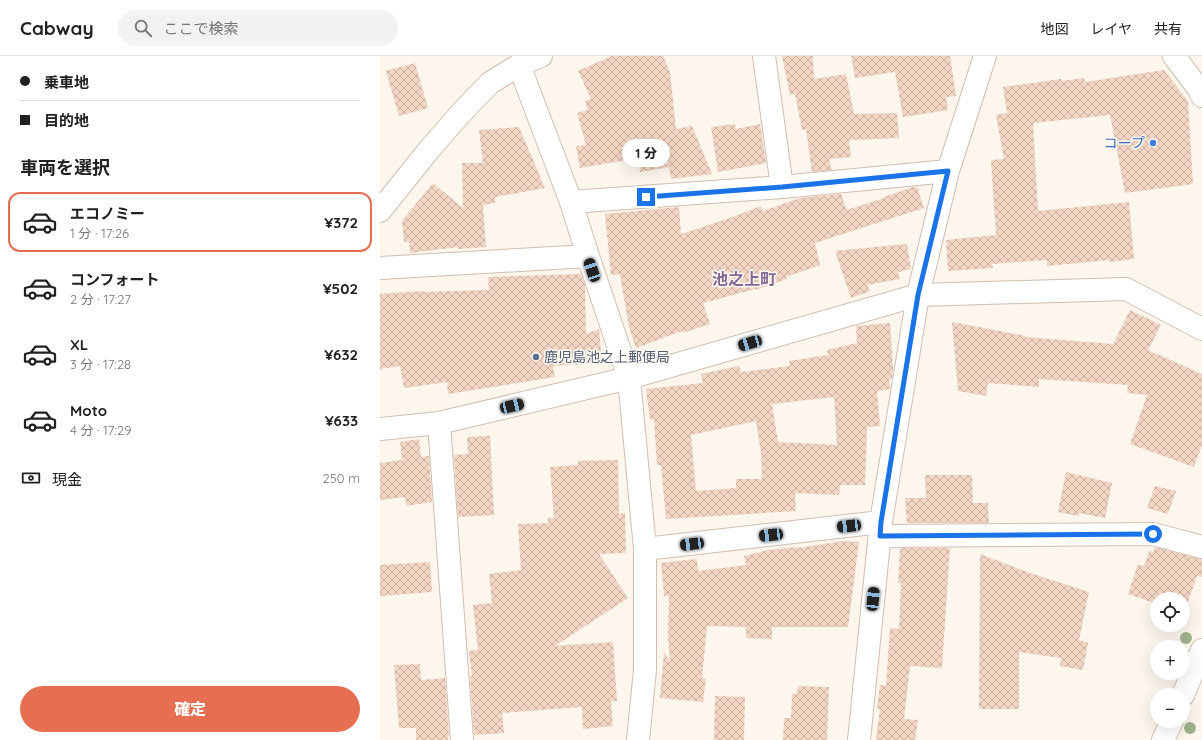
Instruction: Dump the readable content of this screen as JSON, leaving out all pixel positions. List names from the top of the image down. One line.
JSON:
{"districts":["池之上町"],"places":["コープ","鹿児島池之上郵便局"],"page":{"header":"Cabway","search":"ここで検索","nav":["地図","レイヤ","共有"],"banner":["乗車地","目的地"],"bubble":"1 分","heading":"車両を選択","list":[{"name":"エコノミー","note":"1 分 · 17:26","value":"¥372"},{"name":"コンフォート","note":"2 分 · 17:27","value":"¥502"},{"name":"XL","note":"3 分 · 17:28","value":"¥632"},{"name":"Moto","note":"4 分 · 17:29","value":"¥633"}],"pay":["現金","250 m"],"map_buttons":["+","−"],"buttons":"確定"}}
